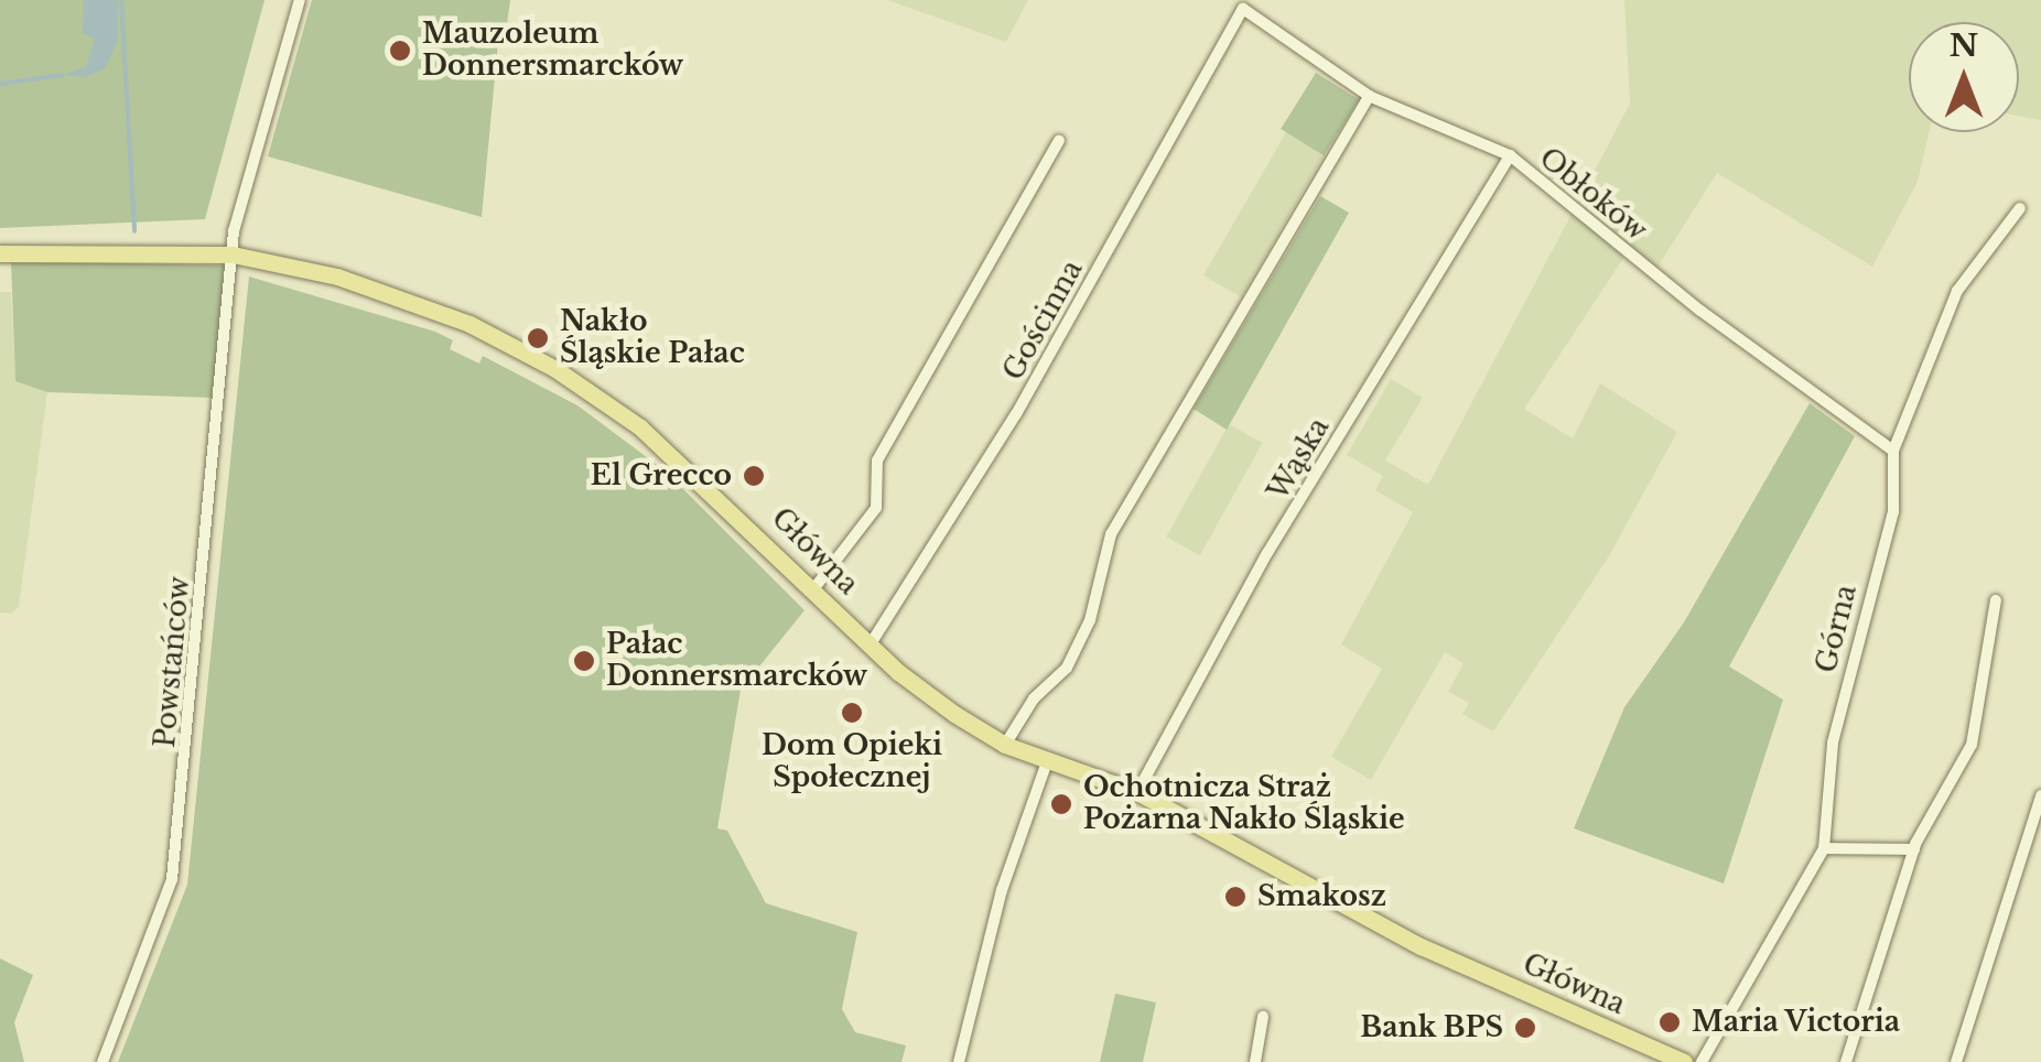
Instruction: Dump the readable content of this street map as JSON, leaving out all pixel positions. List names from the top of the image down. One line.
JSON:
{"streets":{"main road":["Główna"],"street":["Obłoków","Gościnna","Wąska","Górna","Powstańców"]},"crossings":[["Obłoków","Gościnna"],["Obłoków","Wąska"],["Obłoków","Górna"],["Gościnna","Główna"],["Wąska","Główna"],["Główna","Powstańców"]],"places":["Mauzoleum Donnersmarcków","Nakło Śląskie Pałac","El Grecco","Pałac Donnersmarcków","Dom Opieki Społecznej","Ochotnicza Straż Pożarna Nakło Śląskie","Smakosz","Maria Victoria","Bank BPS"],"north":"top"}
